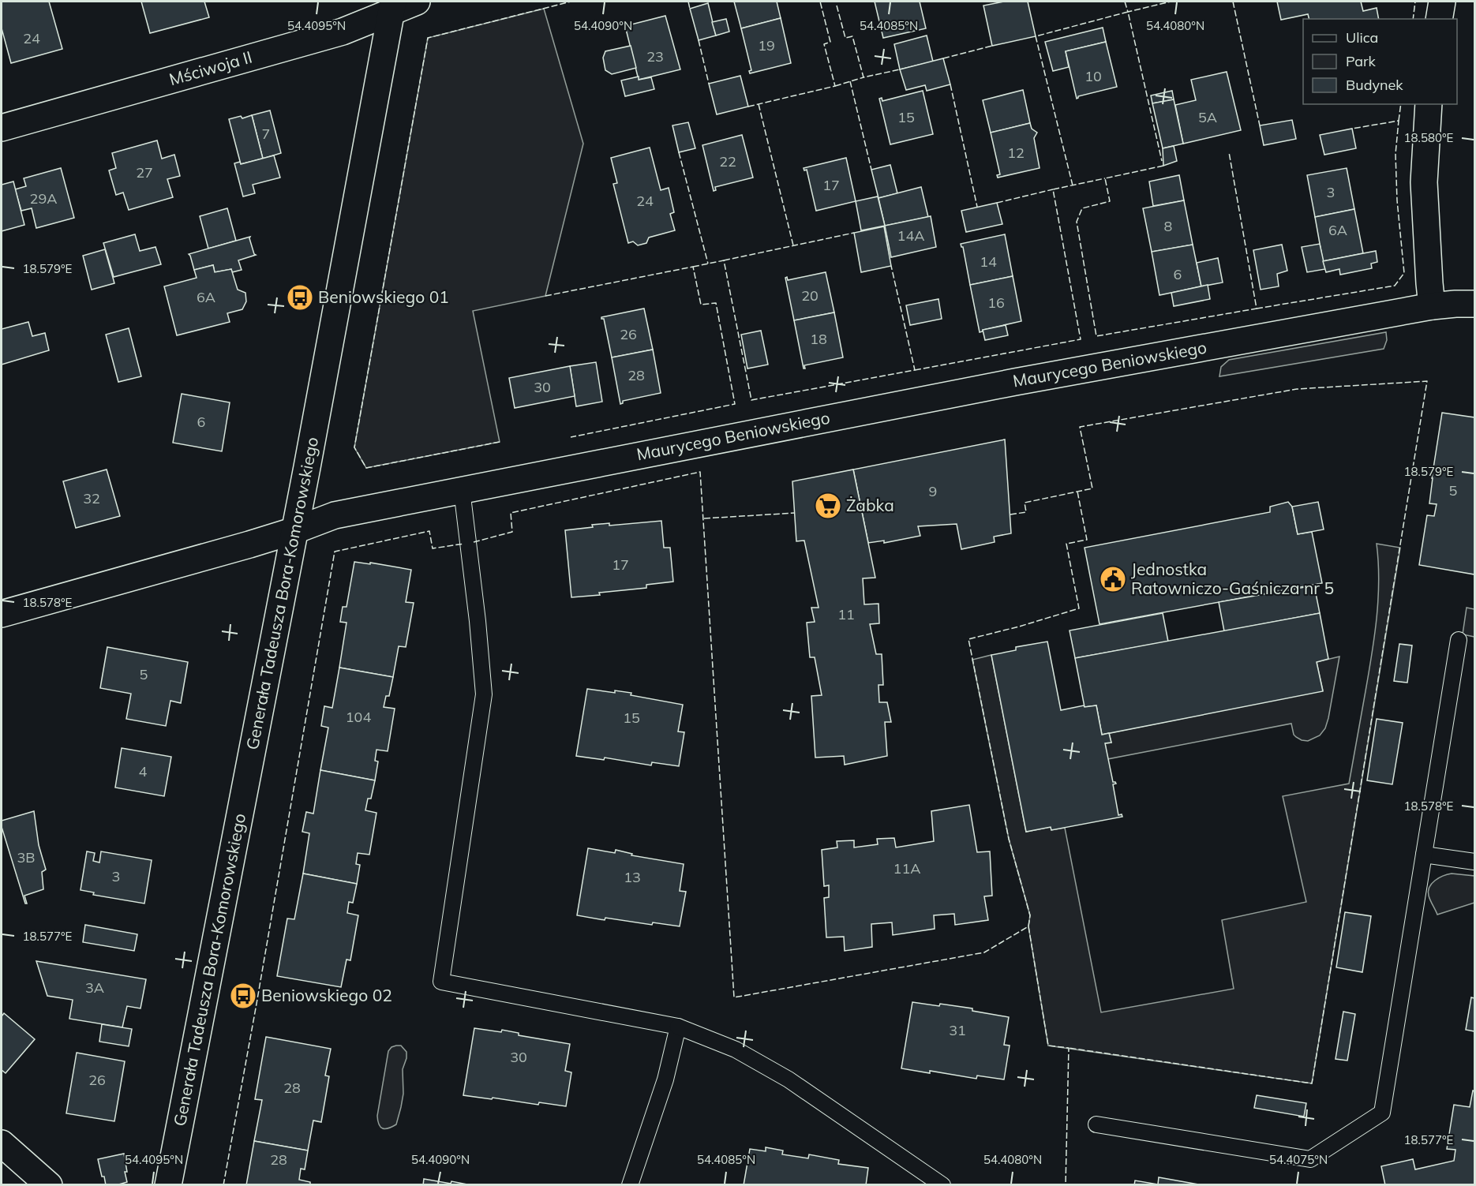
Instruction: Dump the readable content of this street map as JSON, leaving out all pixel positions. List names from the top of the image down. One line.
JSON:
{"streets":{"street":["Mściwoja II","Maurycego Beniowskiego","Generała Tadeusza Bora-Komorowskiego"]},"crossings":[["Mściwoja II","Generała Tadeusza Bora-Komorowskiego"],["Maurycego Beniowskiego","Generała Tadeusza Bora-Komorowskiego"]],"places":{"bus stop":["Beniowskiego 01","Beniowskiego 02"],"supermarket":["Żabka"],"public building":["Jednostka Ratowniczo-Gaśnicza nr 5"]},"house_numbers":["24","19","23","10","15","5A","7","12","22","27","17","3","29A","24","8","6A","14A","14","6","20","6A","16","26","18","28","30","6","5","9","32","17","11","5","104","15","4","3B","11A","3","13","3A","31","30","26","28","28"],"legend":["Ulica","Park","Budynek"],"coordinates":["54.4095°N","54.4090°N","54.4085°N","54.4080°N","18.580°E","18.579°E","18.578°E","18.577°E","54.4075°N"]}
